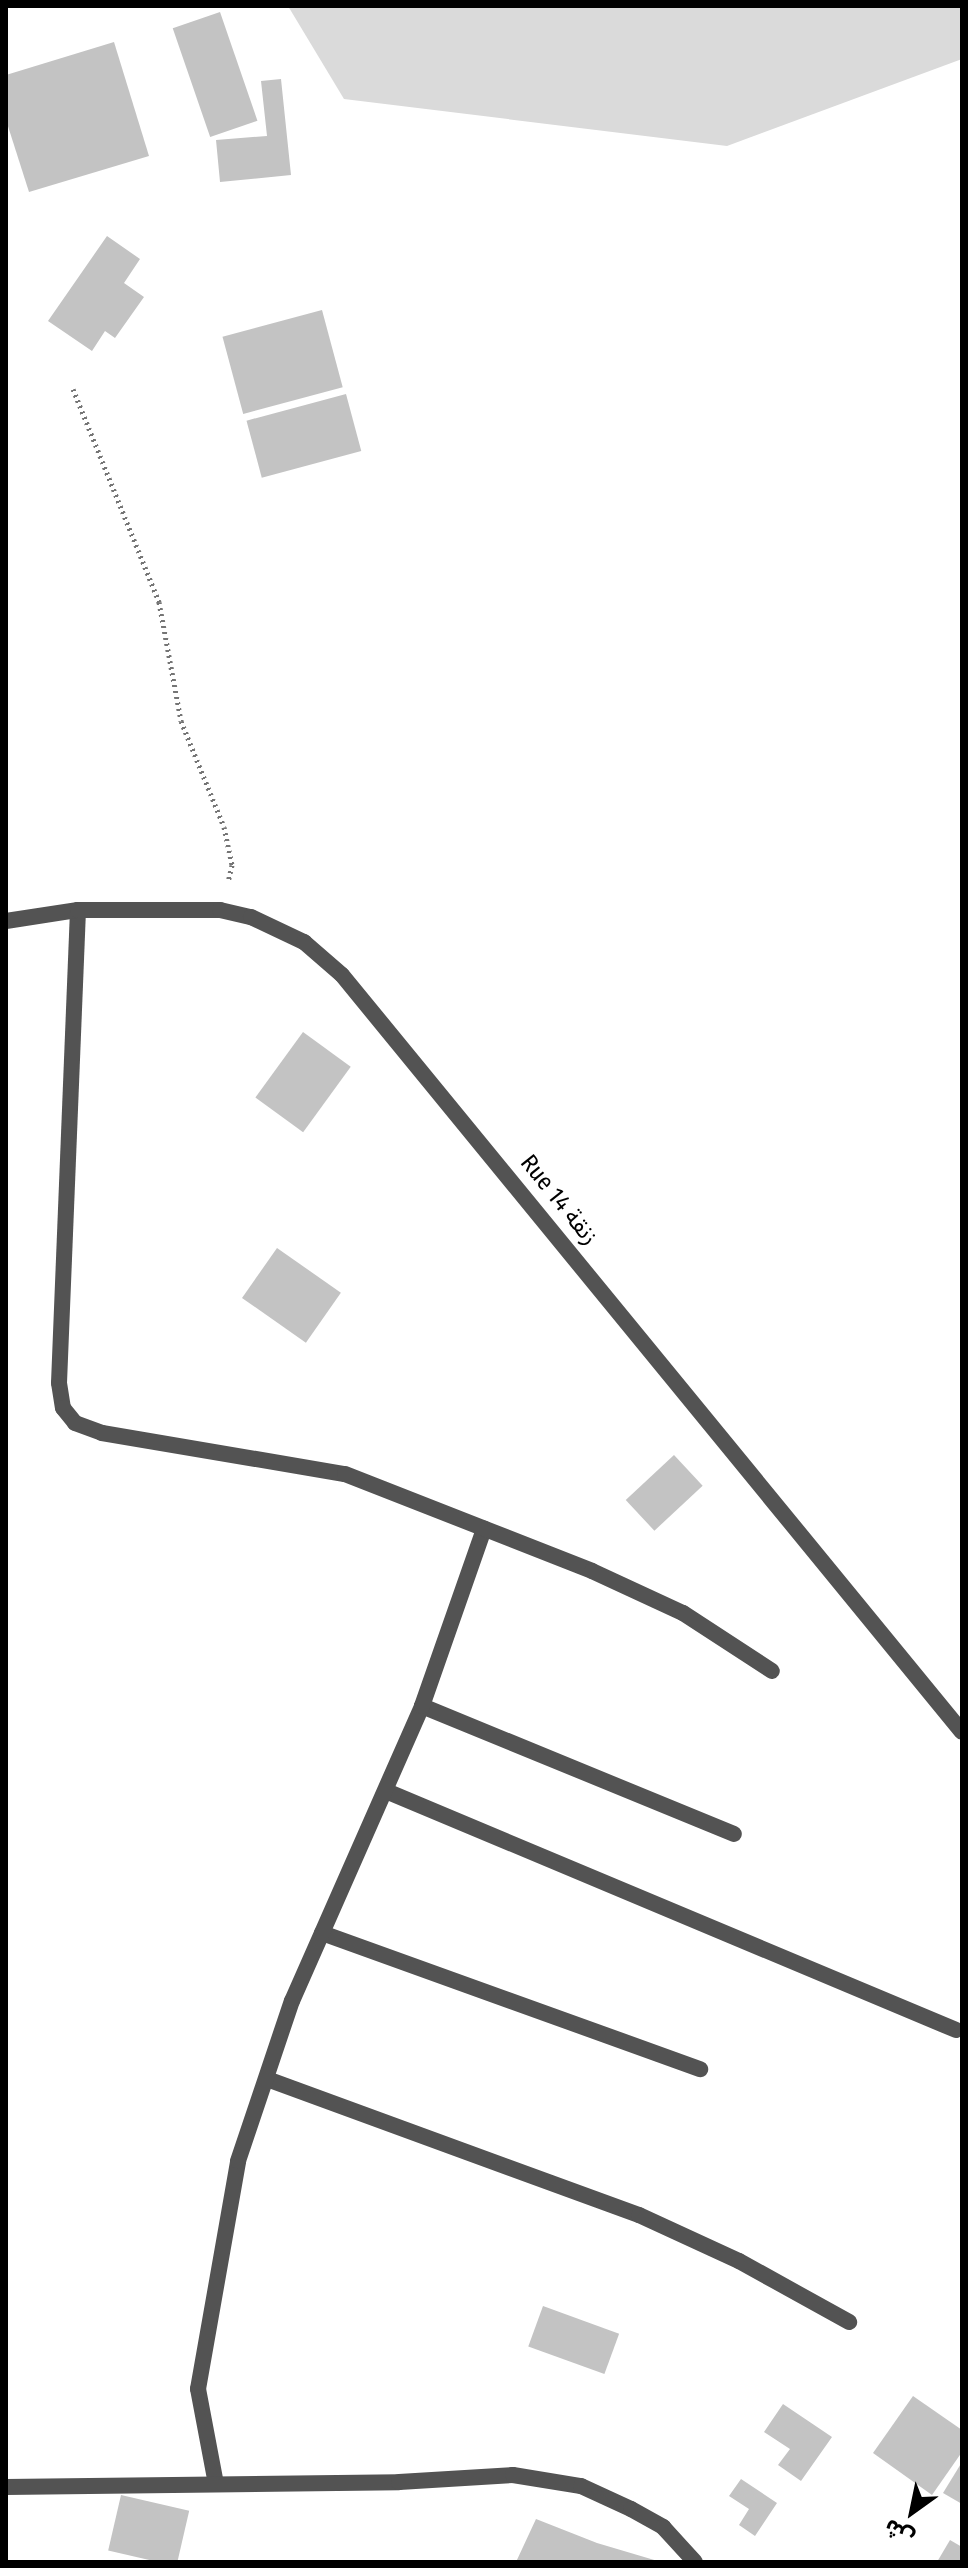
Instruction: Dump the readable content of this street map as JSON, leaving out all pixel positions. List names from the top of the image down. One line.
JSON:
{"streets":{"street":["Rue 14 زنقة"]},"north":"bottom left"}
